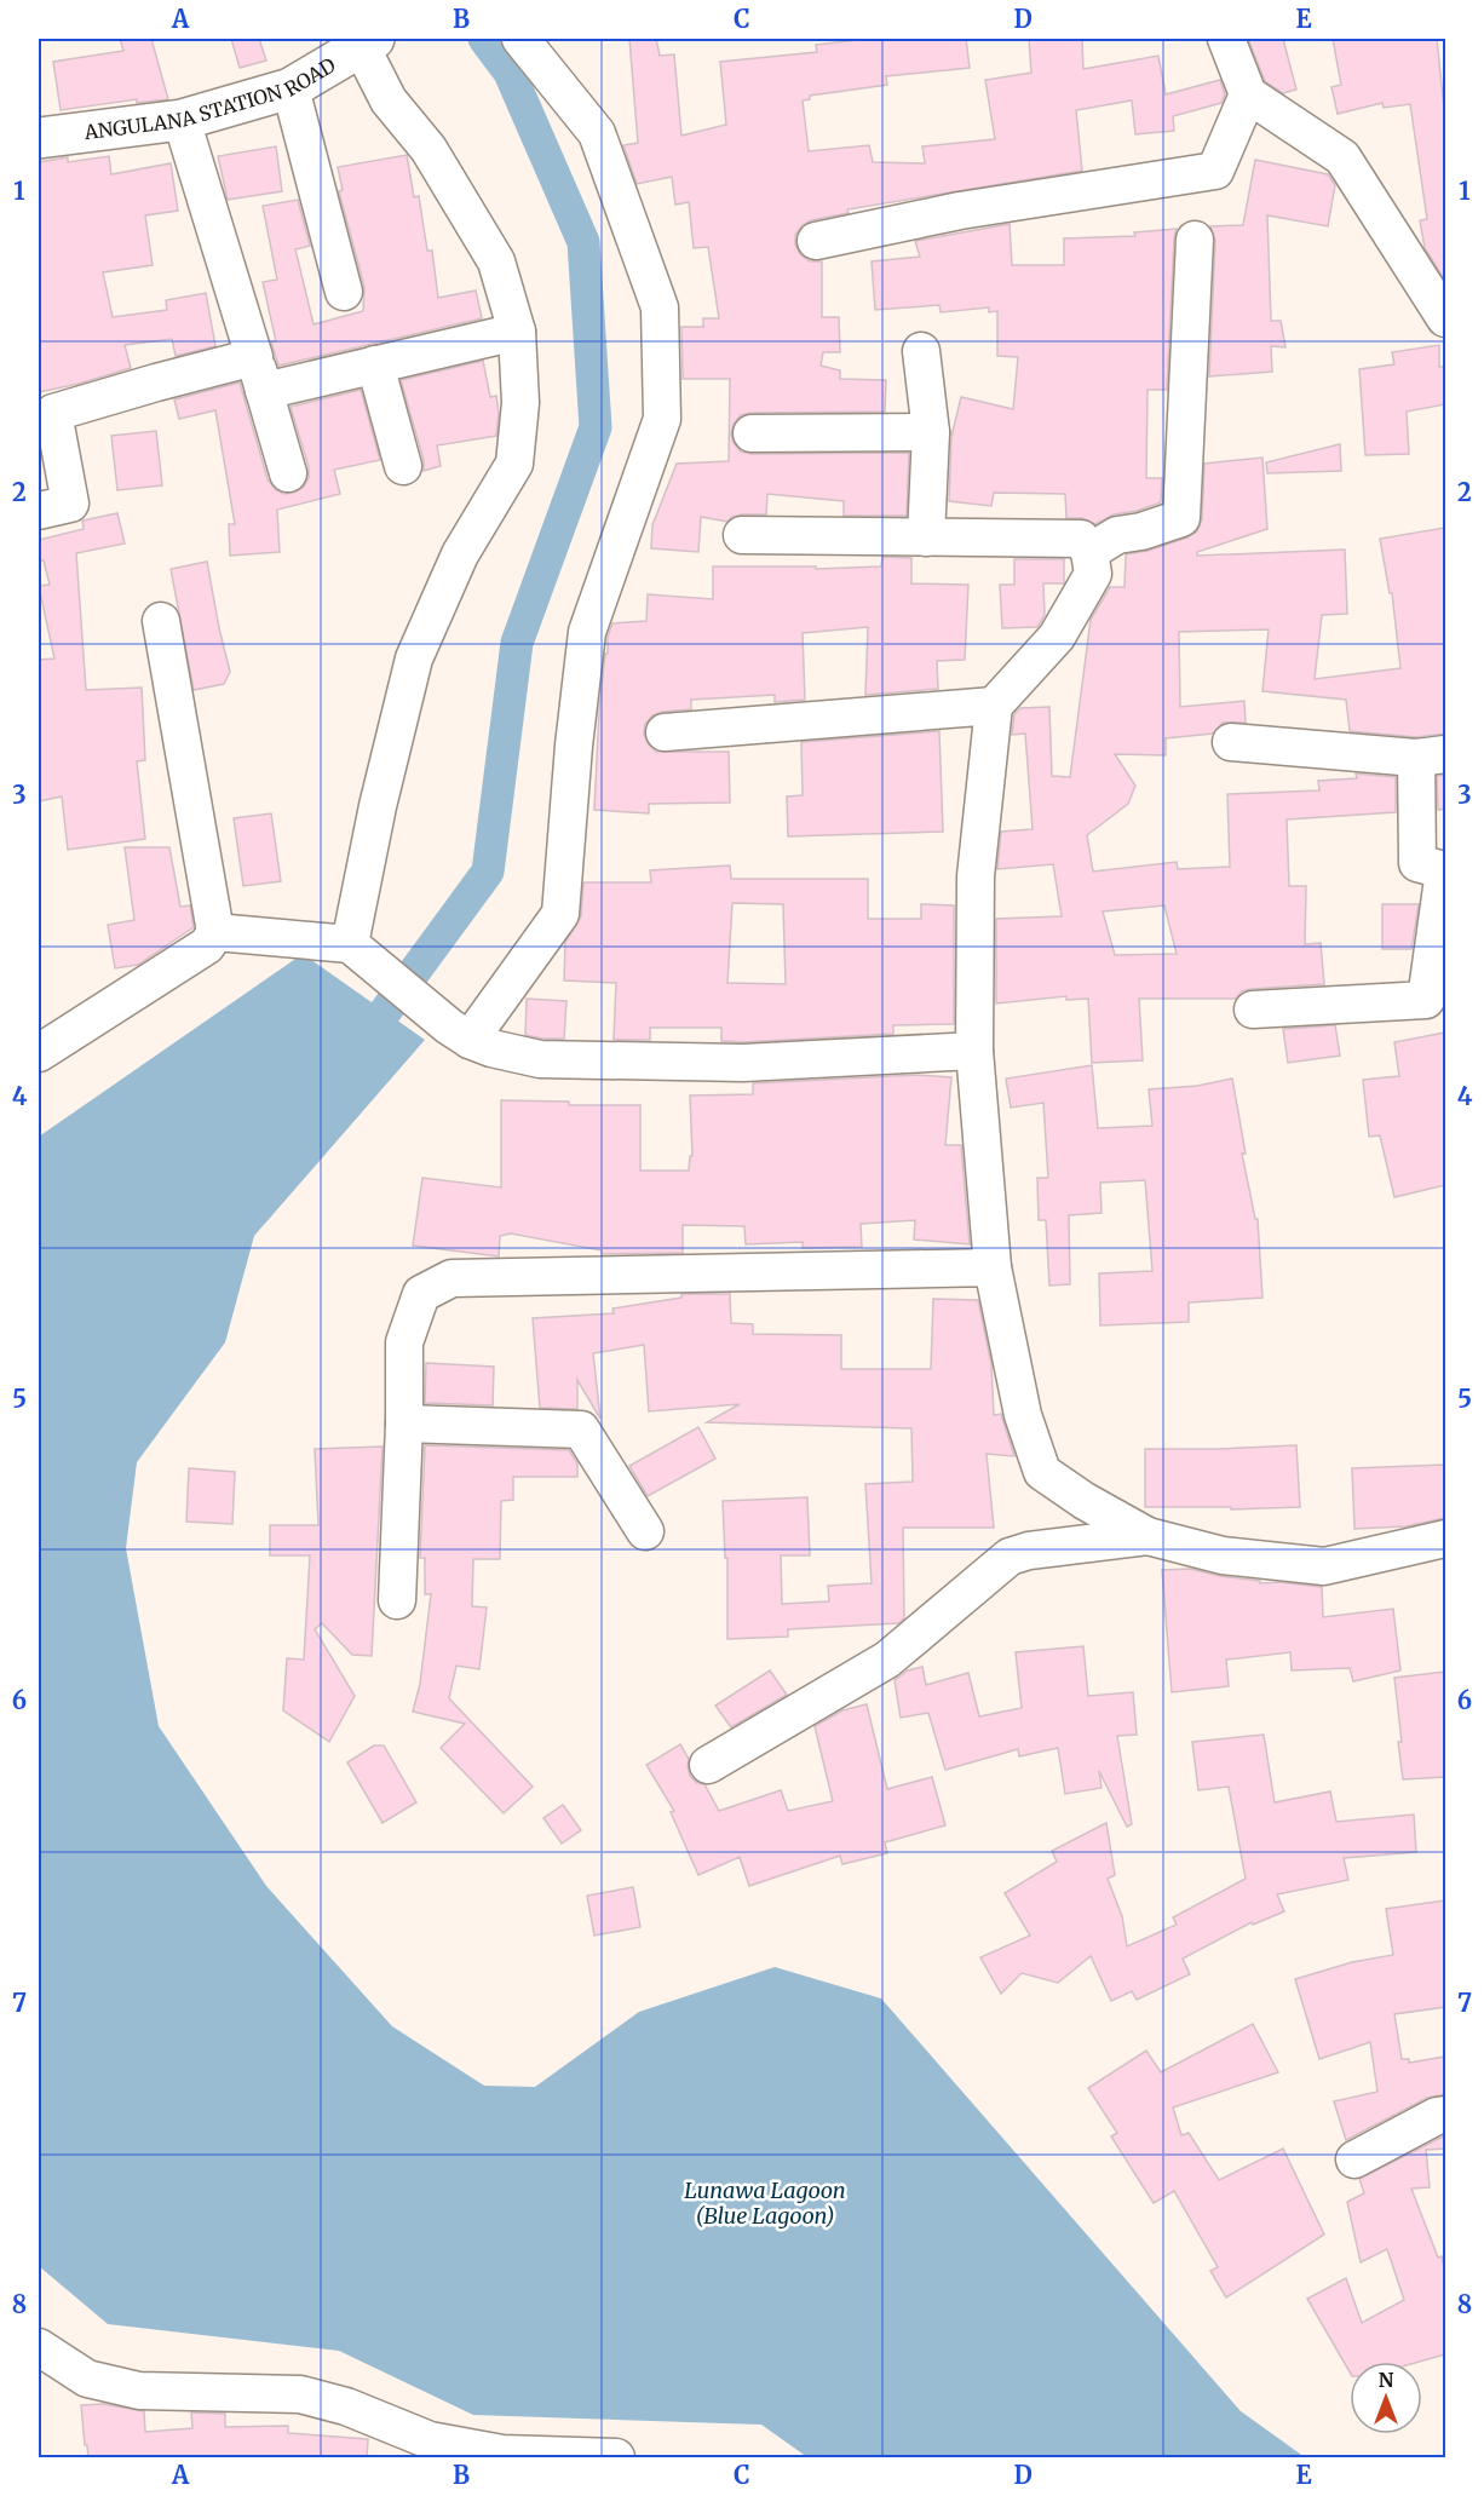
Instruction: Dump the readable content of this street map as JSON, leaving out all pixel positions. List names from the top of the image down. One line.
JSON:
{"streets":{"street":["ANGULANA STATION ROAD"]},"water":["Lunawa Lagoon (Blue Lagoon)"],"north":"top","grid":{"columns":["A","B","C","D","E"],"rows":["1","2","3","4","5","6","7","8"]}}
